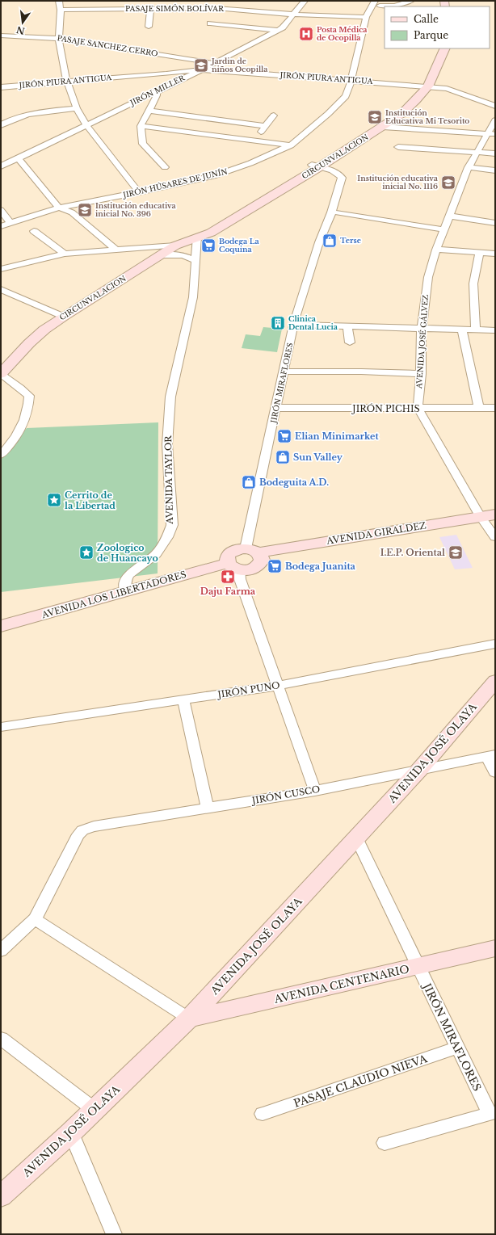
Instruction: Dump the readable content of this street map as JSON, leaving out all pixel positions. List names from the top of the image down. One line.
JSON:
{"streets":{"street":["PASAJE SIMÓN BOLÍVAR","PASAJE SANCHEZ CERRO","JIRÓN PIURA ANTIGUA","JIRÓN MILLER","CIRCUNVALACION","JIRÓN HÚSARES DE JUNÍN","AVENIDA JOSÉ GÁLVEZ","JIRÓN MIRAFLORES","JIRÓN PICHIS","AVENIDA TAYLOR","AVENIDA GIRALDEZ","AVENIDA LOS LIBERTADORES","JIRÓN PUNO","AVENIDA JOSÉ OLAYA","JIRÓN CUSCO","AVENIDA CENTENARIO","PASAJE CLAUDIO NIEVA"]},"crossings":[["PASAJE SIMÓN BOLÍVAR","JIRÓN MILLER"],["PASAJE SIMÓN BOLÍVAR","JIRÓN HÚSARES DE JUNÍN"],["PASAJE SANCHEZ CERRO","JIRÓN MILLER"],["JIRÓN PIURA ANTIGUA","JIRÓN MILLER"],["JIRÓN PIURA ANTIGUA","CIRCUNVALACION"],["JIRÓN PIURA ANTIGUA","JIRÓN HÚSARES DE JUNÍN"],["CIRCUNVALACION","JIRÓN MIRAFLORES"],["CIRCUNVALACION","AVENIDA TAYLOR"],["AVENIDA JOSÉ GÁLVEZ","JIRÓN PICHIS"],["JIRÓN MIRAFLORES","JIRÓN PICHIS"],["JIRÓN MIRAFLORES","AVENIDA GIRALDEZ"],["JIRÓN MIRAFLORES","AVENIDA LOS LIBERTADORES"],["JIRÓN MIRAFLORES","AVENIDA JOSÉ OLAYA"],["JIRÓN MIRAFLORES","AVENIDA CENTENARIO"],["JIRÓN MIRAFLORES","PASAJE CLAUDIO NIEVA"],["AVENIDA TAYLOR","AVENIDA LOS LIBERTADORES"],["AVENIDA GIRALDEZ","AVENIDA LOS LIBERTADORES"],["AVENIDA JOSÉ OLAYA","JIRÓN CUSCO"],["AVENIDA JOSÉ OLAYA","AVENIDA CENTENARIO"]],"places":{"hospital":["Posta Médica de Ocopilla"],"school or university":["Jardin de niños Ocopilla","Institución Educativa Mi Tesorito","Institución educativa inicial No. 1116","Institución educativa inicial No. 396","I.E.P. Oriental"],"shop":["Terse","Sun Valley","Bodeguita A.D."],"supermarket":["Bodega La Coquina","Elian Minimarket","Bodega Juanita"],"building":["Clinica Dental Lucia"],"place":["Cerrito de la Libertad","Zoologico de Huancayo"],"pharmacy":["Daju Farma"]},"legend":["Calle","Parque"],"north":"bottom"}
